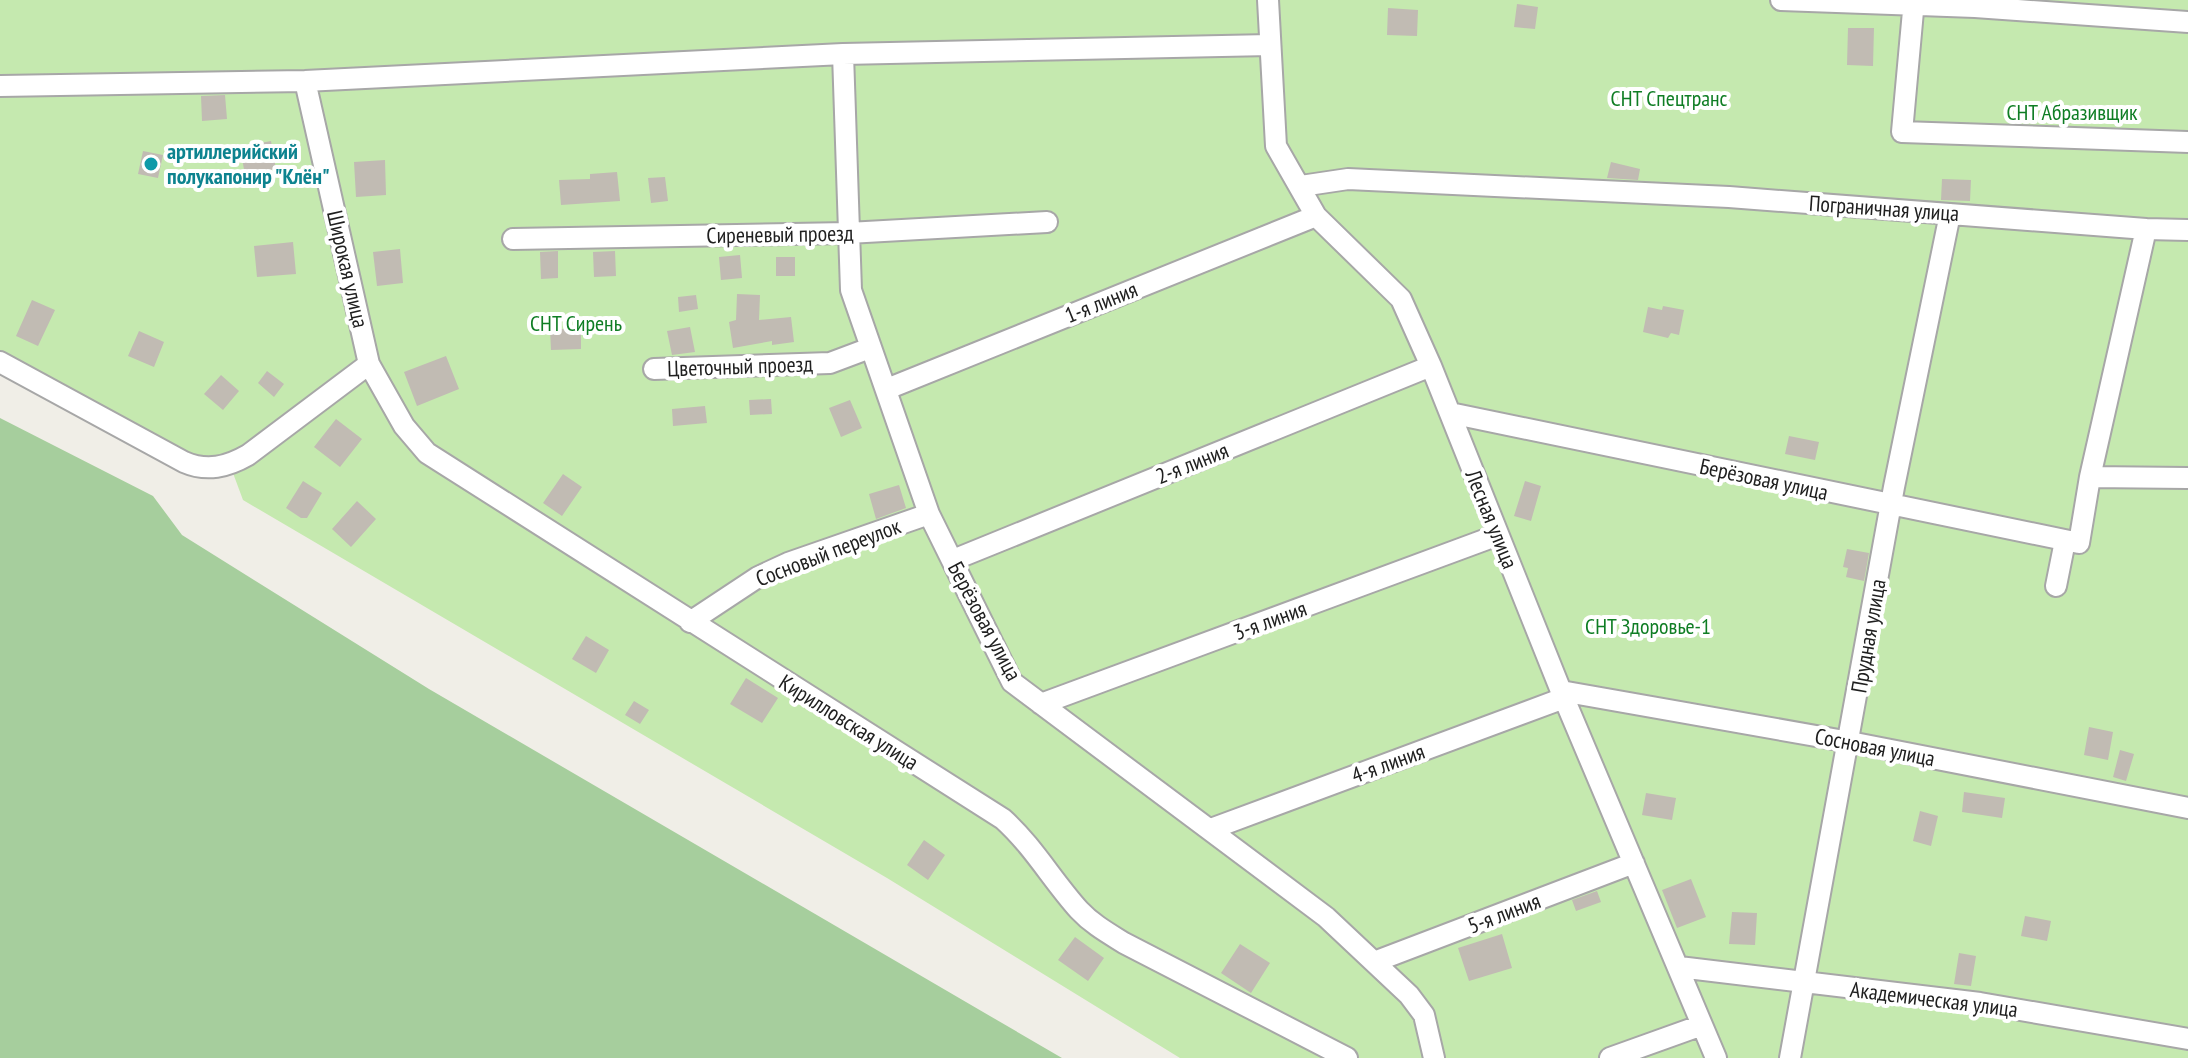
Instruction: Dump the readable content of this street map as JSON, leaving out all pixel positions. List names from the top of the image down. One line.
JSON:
{"streets":{"street":["Пограничная улица","Сиреневый проезд","Широкая улица","1-я линия","Цветочный проезд","2-я линия","Берёзовая улица","Лесная улица","Сосновый переулок","3-я линия","Прудная улица","Кирилловская улица","Сосновая улица","4-я линия","5-я линия","Академическая улица"]},"crossings":[["Пограничная улица","Лесная улица"],["Пограничная улица","Прудная улица"],["Сиреневый проезд","Берёзовая улица"],["Широкая улица","Кирилловская улица"],["1-я линия","Берёзовая улица"],["1-я линия","Лесная улица"],["Цветочный проезд","Берёзовая улица"],["2-я линия","Берёзовая улица"],["2-я линия","Лесная улица"],["Берёзовая улица","Лесная улица"],["Берёзовая улица","Сосновый переулок"],["Берёзовая улица","3-я линия"],["Берёзовая улица","Прудная улица"],["Берёзовая улица","4-я линия"],["Берёзовая улица","5-я линия"],["Лесная улица","3-я линия"],["Лесная улица","Сосновая улица"],["Лесная улица","4-я линия"],["Лесная улица","5-я линия"],["Лесная улица","Академическая улица"],["Сосновый переулок","Кирилловская улица"],["Прудная улица","Сосновая улица"],["Прудная улица","Академическая улица"],["Сосновая улица","4-я линия"]],"parks":["СНТ Спецтранс","СНТ Абразивщик","СНТ Сирень","СНТ Здоровье-1"],"places":["артиллерийский полукапонир \"Клён\""]}
